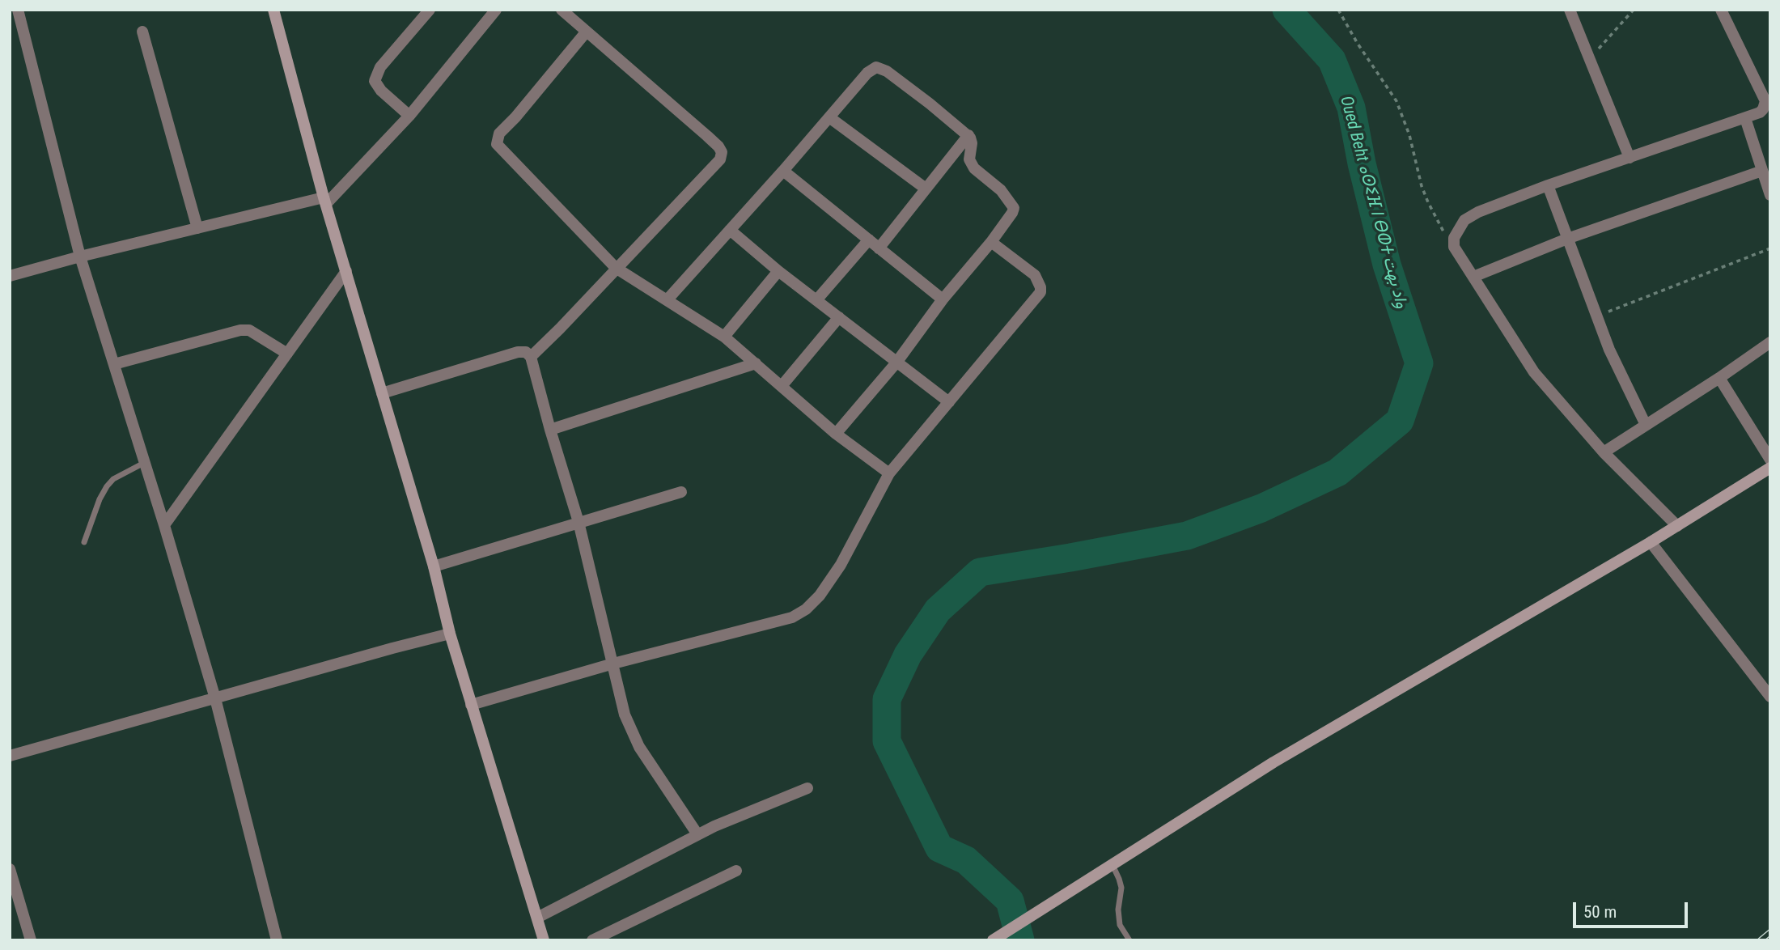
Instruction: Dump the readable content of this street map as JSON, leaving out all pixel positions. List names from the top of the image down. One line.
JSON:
{"water":["Oued Beht ⴰⵙⵉⴼ ⵏ ⴱⵀⵜ واد بهت"],"scale_bar":"50 m"}
